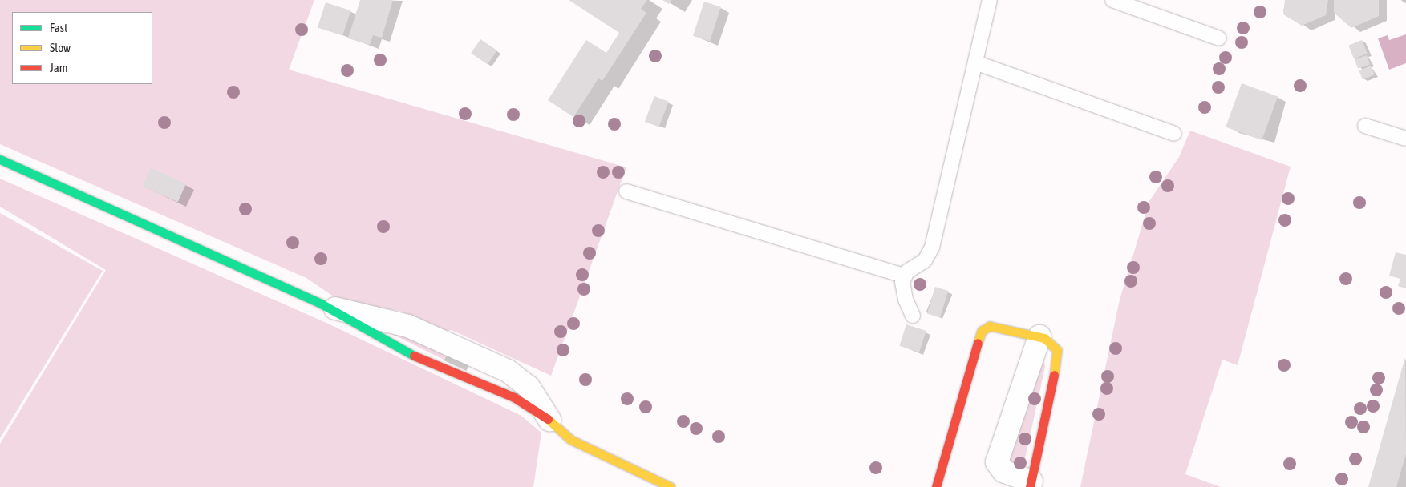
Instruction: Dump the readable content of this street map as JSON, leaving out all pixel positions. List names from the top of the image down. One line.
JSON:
{"legend":["Fast","Slow","Jam"]}
